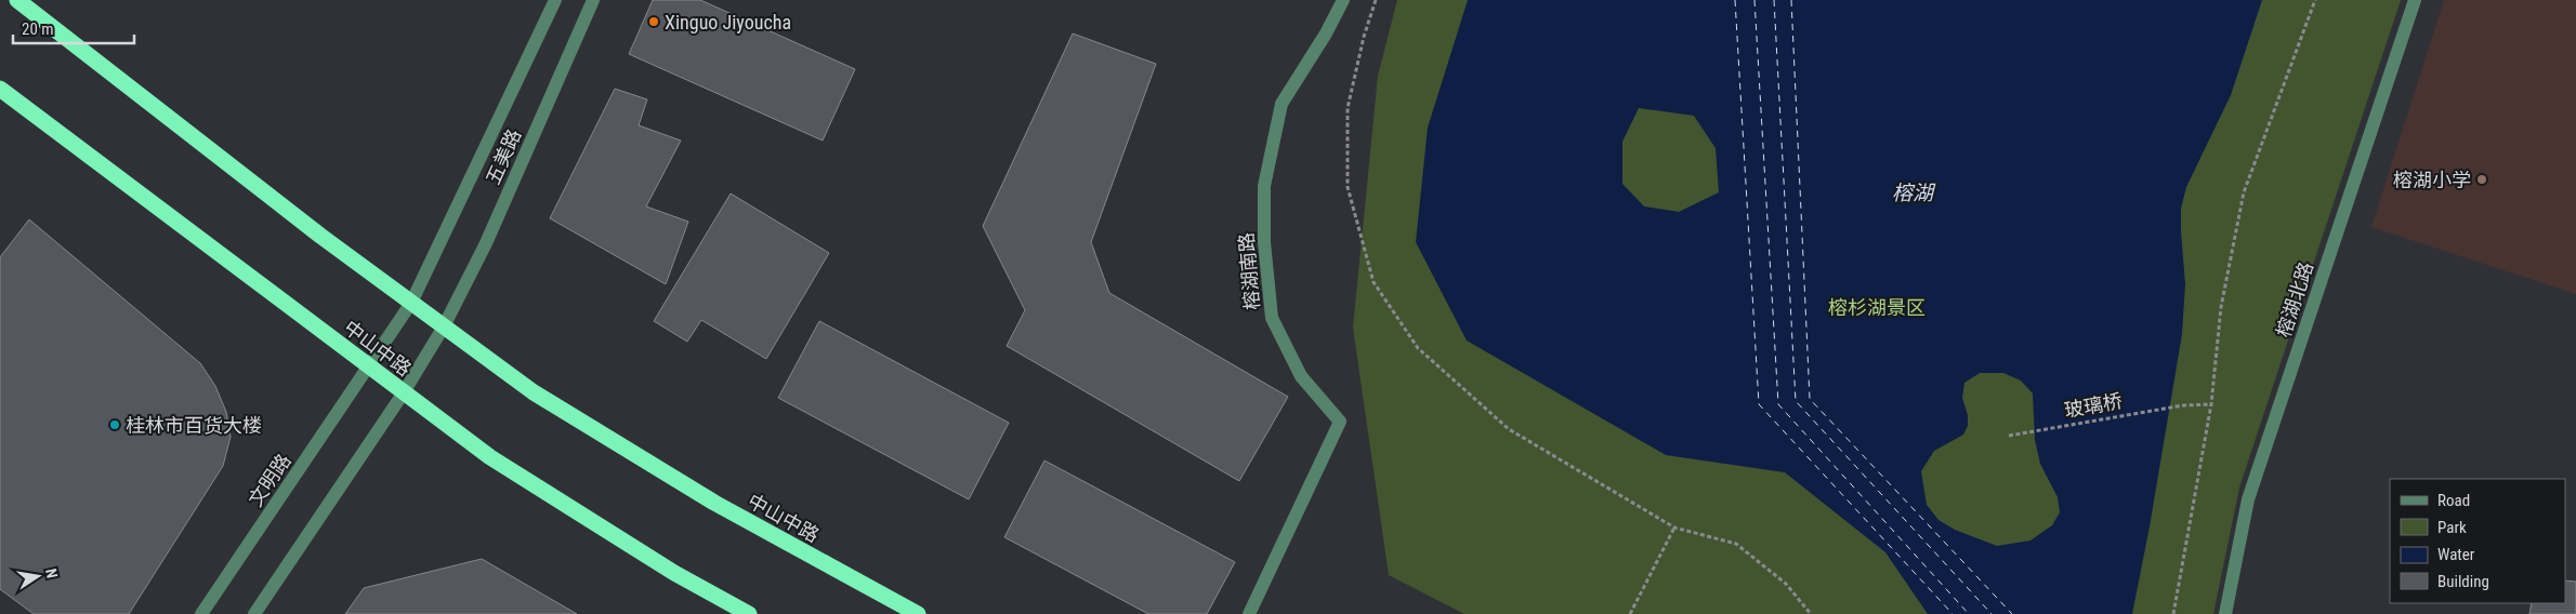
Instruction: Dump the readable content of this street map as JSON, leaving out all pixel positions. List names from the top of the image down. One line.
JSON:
{"streets":{"highway":["中山中路"],"street":["五美路","榕湖南路","榕湖北路","文明路"],"path":["玻璃桥"]},"crossings":[["五美路","中山中路"],["五美路","文明路"],["中山中路","文明路"]],"water":["榕湖"],"parks":["榕杉湖景区"],"places":["Xinguo Jiyoucha","榕湖小学","桂林市百货大楼"],"legend":["Road","Park","Water","Building"],"scale_bar":"20 m","north":"right"}
